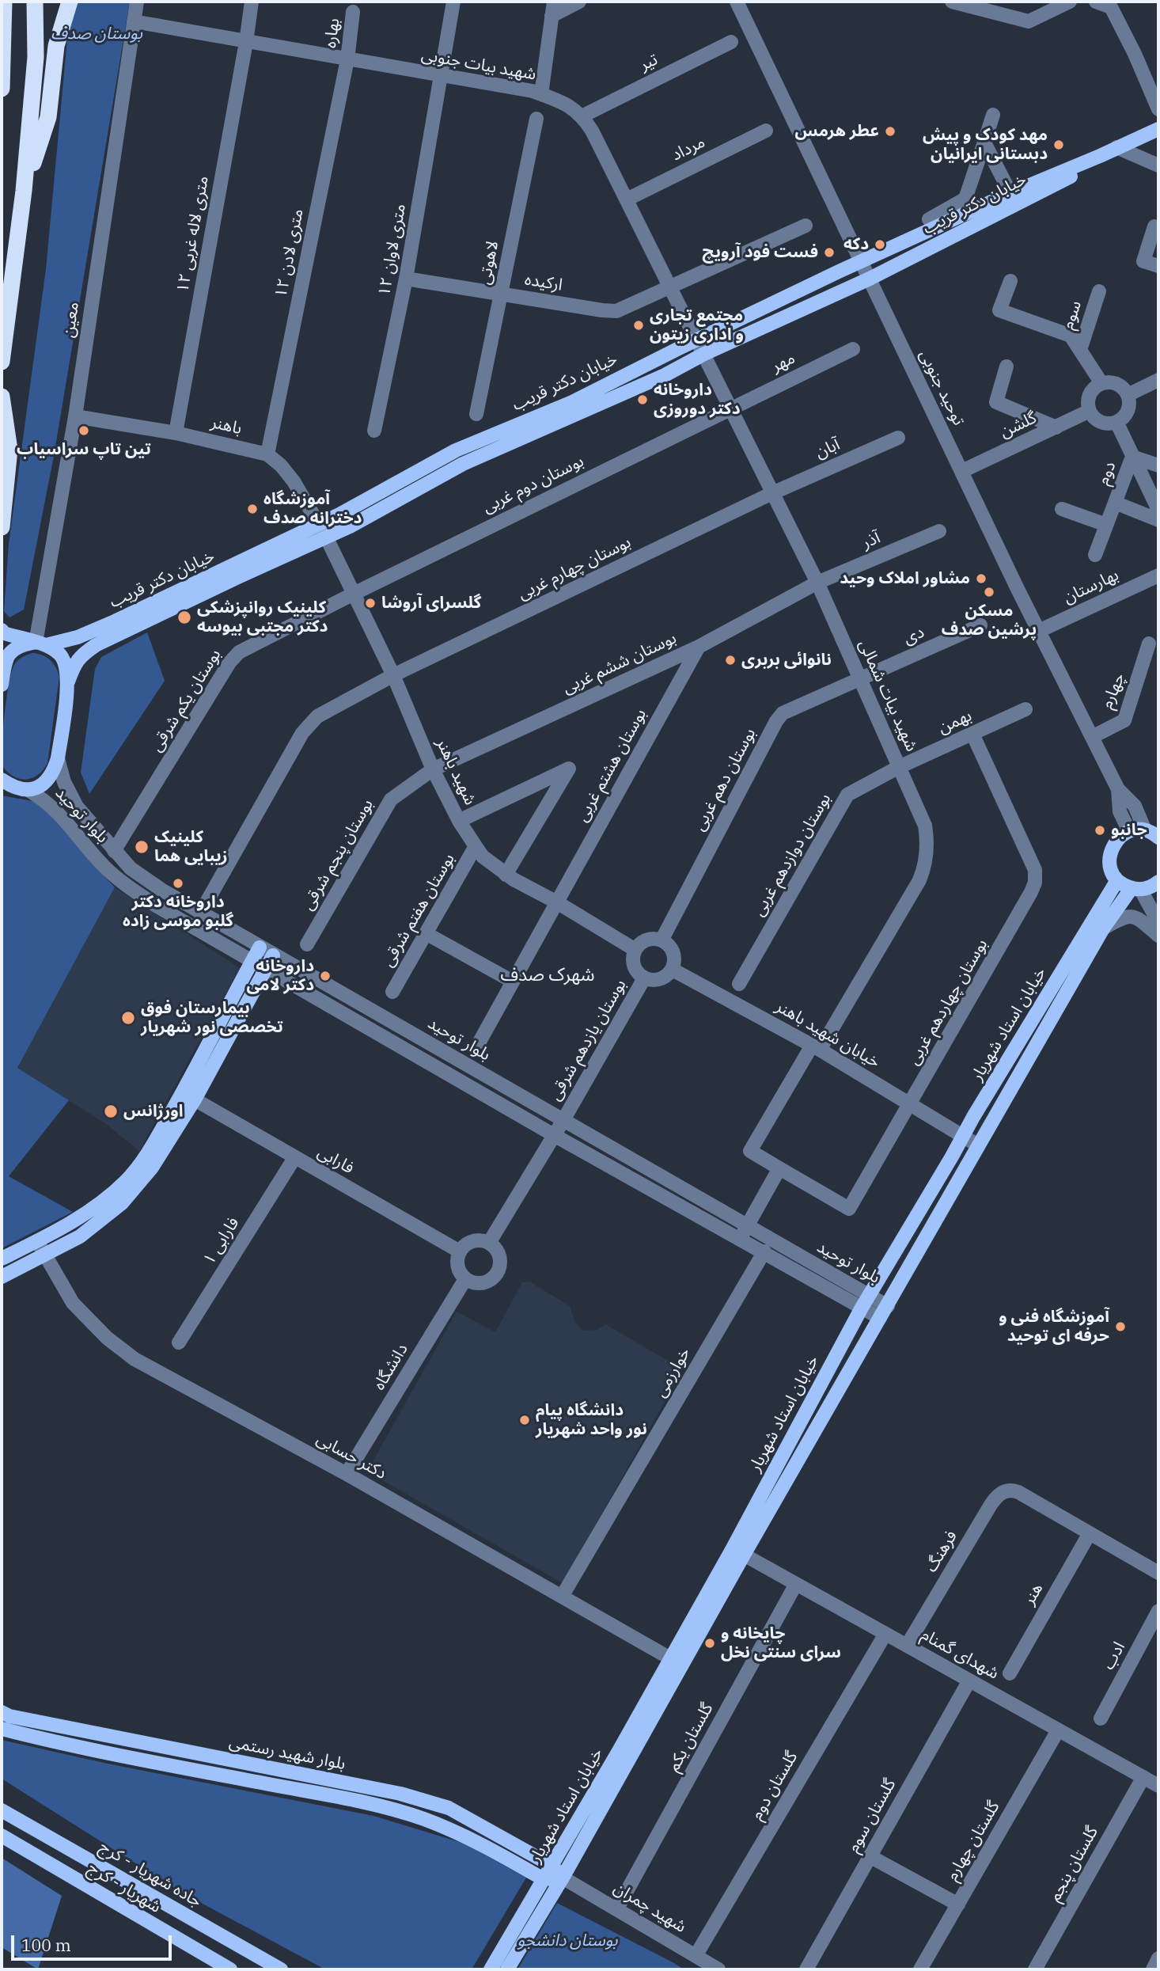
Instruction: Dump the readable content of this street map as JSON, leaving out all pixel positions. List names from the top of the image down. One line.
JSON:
{"streets":{"main road":["خیابان دکتر قریب","خیابان استاد شهریار","بلوار شهید رستمی","جاده شهریار - کرج","شهریار - کرج"],"street":["بهاره","تیر","شهید بیات جنوبی","مرداد","۱۲ متری لاله غربی","۱۲ متری لاوان","۱۲ متری لادن","لاهوتی","ارکیده","سوم","معین","مهر","توحید جنوبی","گلشن","باهنر","آبان","دوم","بوستان دوم غربی","آذر","بوستان چهارم غربی","بهارستان","دی","بوستان ششم غربی","چهارم","شهید بیات شمالی","بوستان یکم شرقی","بهمن","بوستان هشتم غربی","شهید باهنر","بوستان دهم غربی","بلوار توحید","بوستان پنجم شرقی","بوستان دوازدهم غربی","بوستان هفتم شرقی","بوستان چهاردهم غربی","خیابان شهید باهنر","بوستان یازدهم شرقی","فارابی","فارابی ۱","دانشگاه","خوارزمی","دکتر حسابی","فرهنگ","هنر","شهدای گمنام","ادب","گلستان یکم","گلستان دوم","گلستان سوم","گلستان چهارم","گلستان پنجم","شهید چمران"]},"crossings":[["بهاره","شهید بیات جنوبی"],["بهاره","۱۲ متری لادن"],["تیر","شهید بیات جنوبی"],["شهید بیات جنوبی","۱۲ متری لاله غربی"],["شهید بیات جنوبی","۱۲ متری لاوان"],["شهید بیات جنوبی","۱۲ متری لادن"],["شهید بیات جنوبی","معین"],["خیابان دکتر قریب","معین"],["خیابان دکتر قریب","توحید جنوبی"],["خیابان دکتر قریب","شهید بیات شمالی"],["خیابان دکتر قریب","شهید باهنر"],["۱۲ متری لاله غربی","باهنر"],["۱۲ متری لاوان","ارکیده"],["۱۲ متری لادن","باهنر"],["لاهوتی","ارکیده"],["معین","باهنر"],["مهر","بوستان دوم غربی"],["مهر","شهید بیات شمالی"],["توحید جنوبی","گلشن"],["توحید جنوبی","بهارستان"],["توحید جنوبی","چهارم"],["آبان","بوستان چهارم غربی"],["آبان","شهید بیات شمالی"],["بوستان دوم غربی","شهید بیات شمالی"],["بوستان دوم غربی","بوستان یکم شرقی"],["بوستان دوم غربی","شهید باهنر"],["آذر","بوستان ششم غربی"],["آذر","شهید بیات شمالی"],["بوستان چهارم غربی","شهید بیات شمالی"],["بوستان چهارم غربی","شهید باهنر"],["بوستان چهارم غربی","بلوار توحید"],["دی","شهید بیات شمالی"],["دی","بوستان دهم غربی"],["بوستان ششم غربی","شهید بیات شمالی"],["بوستان ششم غربی","بوستان هشتم غربی"],["بوستان ششم غربی","شهید باهنر"],["بوستان ششم غربی","بوستان پنجم شرقی"],["شهید بیات شمالی","بهمن"],["شهید بیات شمالی","بوستان دهم غربی"],["شهید بیات شمالی","بوستان دوازدهم غربی"],["شهید بیات شمالی","بوستان چهاردهم غربی"],["شهید بیات شمالی","خیابان شهید باهنر"],["بوستان یکم شرقی","شهید باهنر"],["بوستان یکم شرقی","بلوار توحید"],["بهمن","بوستان دوازدهم غربی"],["بهمن","بوستان چهاردهم غربی"],["بوستان هشتم غربی","شهید باهنر"],["شهید باهنر","بوستان دهم غربی"],["شهید باهنر","بوستان پنجم شرقی"],["شهید باهنر","بوستان هفتم شرقی"],["شهید باهنر","خیابان شهید باهنر"],["شهید باهنر","بوستان یازدهم شرقی"],["بوستان دهم غربی","خیابان شهید باهنر"],["بوستان دهم غربی","بوستان یازدهم شرقی"],["بلوار توحید","خیابان استاد شهریار"],["بلوار توحید","بوستان یازدهم شرقی"],["بلوار توحید","خوارزمی"],["بوستان چهاردهم غربی","خیابان شهید باهنر"],["خیابان استاد شهریار","خیابان شهید باهنر"],["خیابان استاد شهریار","دکتر حسابی"],["خیابان استاد شهریار","شهدای گمنام"],["خیابان استاد شهریار","بلوار شهید رستمی"],["خیابان استاد شهریار","شهید چمران"],["خیابان شهید باهنر","بوستان یازدهم شرقی"],["فارابی","فارابی ۱"],["فارابی","دانشگاه"],["دانشگاه","دکتر حسابی"],["خوارزمی","دکتر حسابی"],["فرهنگ","هنر"],["فرهنگ","شهدای گمنام"],["شهدای گمنام","گلستان یکم"],["شهدای گمنام","گلستان دوم"],["شهدای گمنام","گلستان سوم"],["شهدای گمنام","گلستان چهارم"],["شهدای گمنام","گلستان پنجم"],["گلستان یکم","شهید چمران"],["بلوار شهید رستمی","شهید چمران"],["گلستان دوم","شهید چمران"]],"districts":["شهرک صدف"],"parks":["بوستان صدف","بوستان دانشجو"],"places":["عطر هرمس","مهد کودک و پیش دبستانی ایرانیان","دکه","فست فود آرویچ","مجتمع تجاری و اداری زیتون","داروخانه دکتر دوروزی","تین تاپ سراسیاب","آموزشگاه دخترانه صدف","مشاور املاک وحید","مسکن پرشین صدف","گلسرای آروشا","کلینیک روانپزشکی دکتر مجتبی بیوسه","نانوائی بربری","جانبو","کلینیک زیبایی هما","داروخانه دکتر گلبو موسی زاده","داروخانه دکتر لامی","بیمارستان فوق تخصصی نور شهریار","اورژانس","آموزشگاه فنی و حرفه ای توحید","دانشگاه پیام نور واحد شهریار","چایخانه و سرای سنتی نخل"],"scale_bar":"100 m"}
